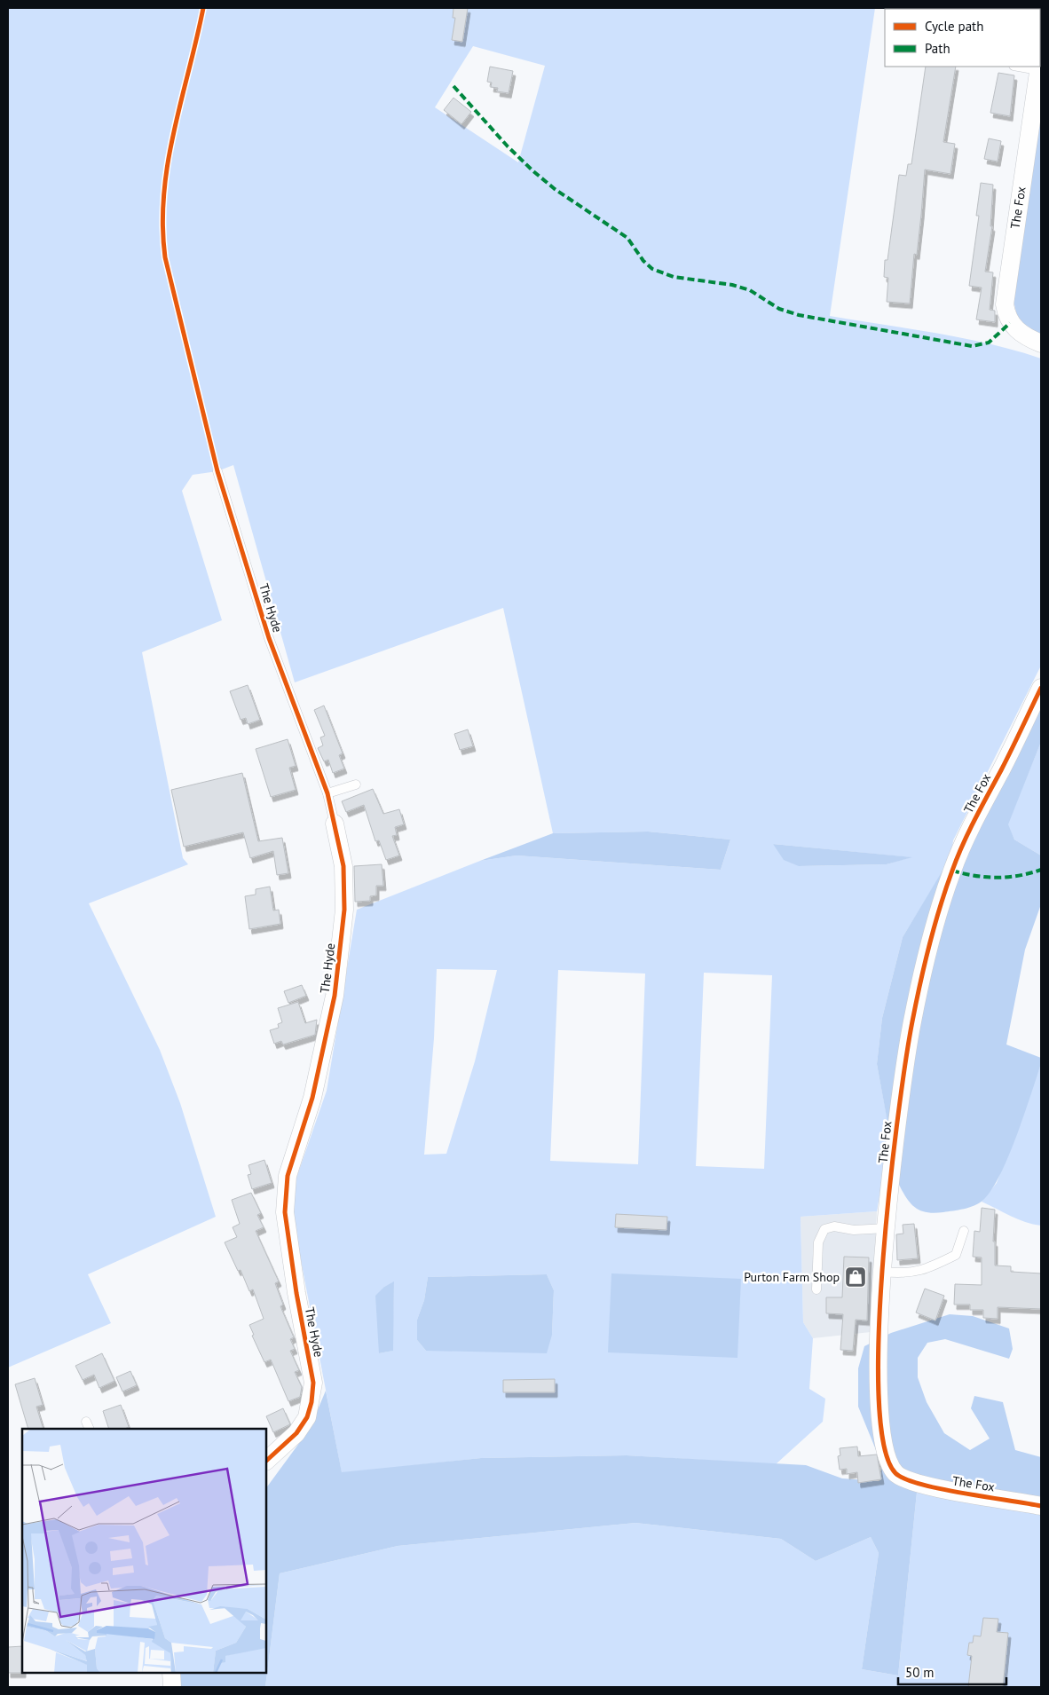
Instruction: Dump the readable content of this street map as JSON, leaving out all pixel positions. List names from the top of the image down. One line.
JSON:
{"streets":{"street":["The Fox","The Hyde"]},"places":{"shop":["Purton Farm Shop"]},"legend":["Cycle path","Path"],"scale_bar":"50 m"}
